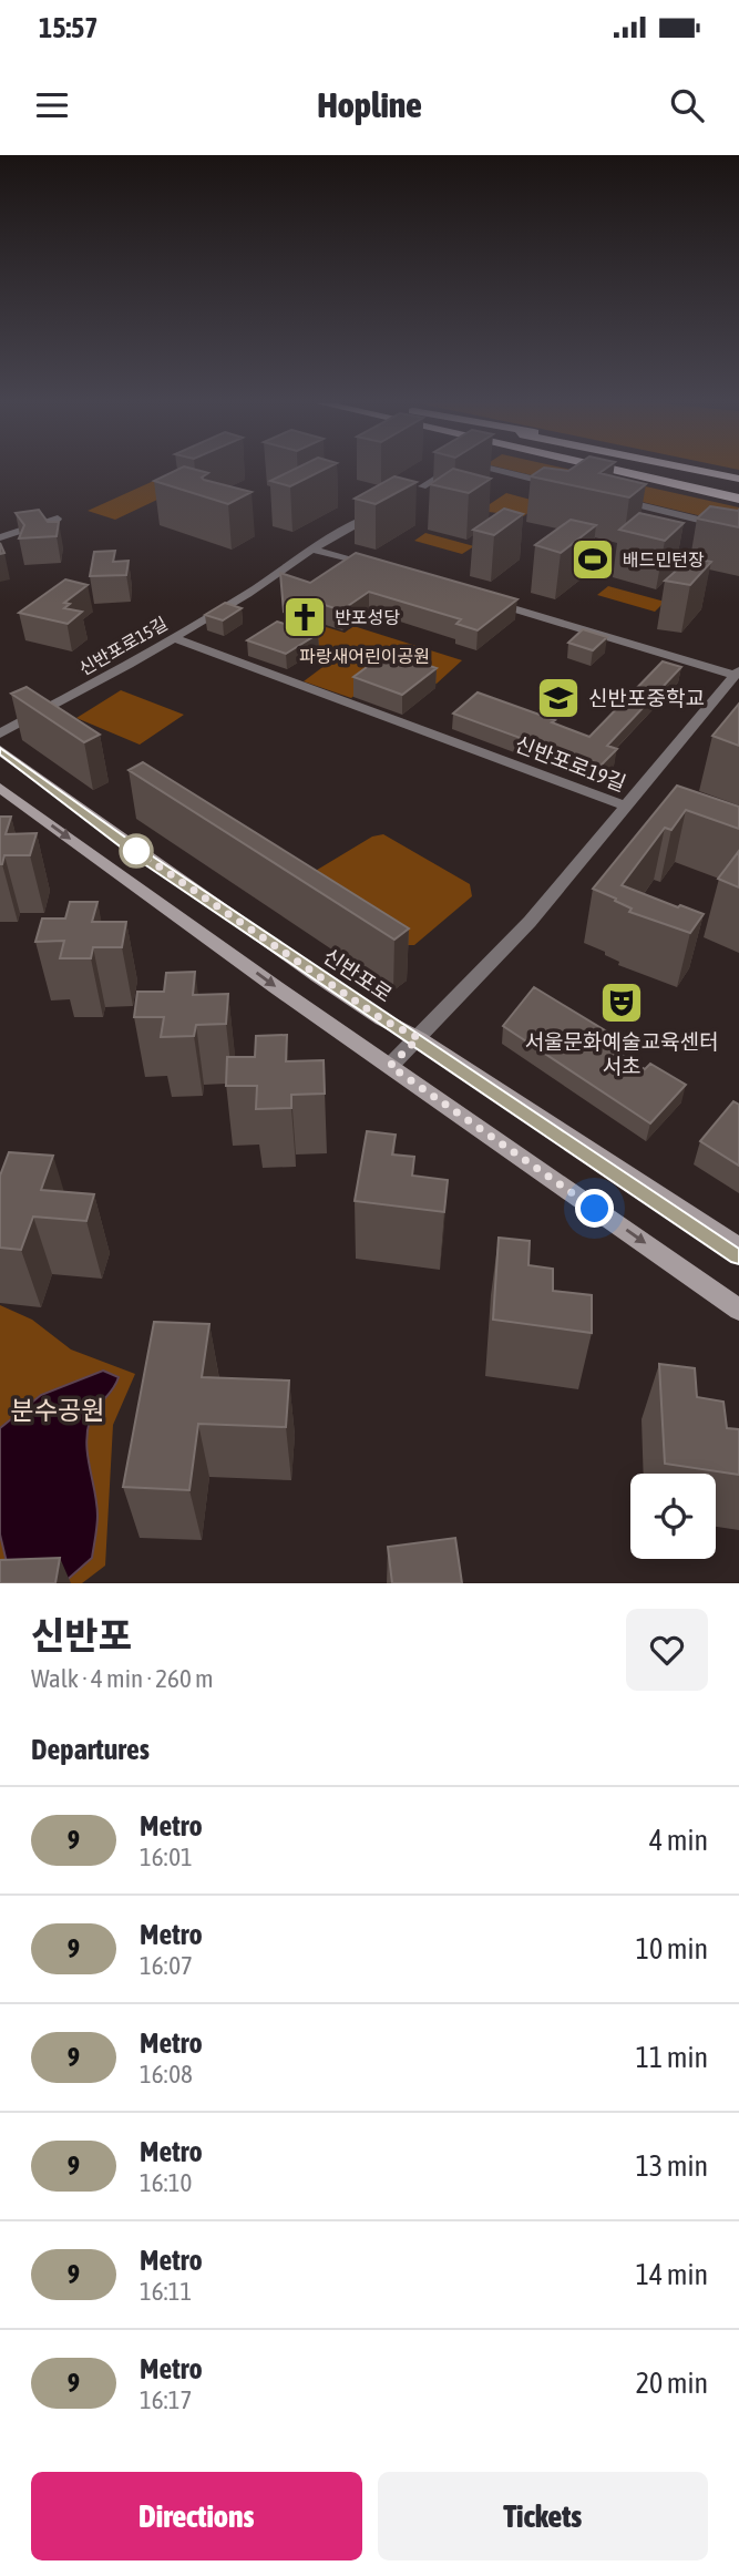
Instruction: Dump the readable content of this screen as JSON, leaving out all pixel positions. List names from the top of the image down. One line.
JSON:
{"streets":{"main road":["신반포로"],"street":["신반포로15길","신반포로19길"]},"crossings":[["신반포로15길","신반포로19길"],["신반포로19길","신반포로"]],"parks":["파랑새어린이공원","분수공원"],"places":{"sports":["배드민턴장"],"church":["반포성당"],"school or university":["신반포중학교"],"theatre":["서울문화예술교육센터 서초"]},"lines":["metro line 9"],"page":{"status":"15:57","header":"Hopline","heading":[["신반포","Walk · 4 min · 260 m"],"Departures"],"list":[{"mark":"9","name":"Metro","note":"16:01","value":"4 min"},{"mark":"9","name":"Metro","note":"16:07","value":"10 min"},{"mark":"9","name":"Metro","note":"16:08","value":"11 min"},{"mark":"9","name":"Metro","note":"16:10","value":"13 min"},{"mark":"9","name":"Metro","note":"16:11","value":"14 min"},{"mark":"9","name":"Metro","note":"16:17","value":"20 min"}],"buttons":["Directions","Tickets"]}}
